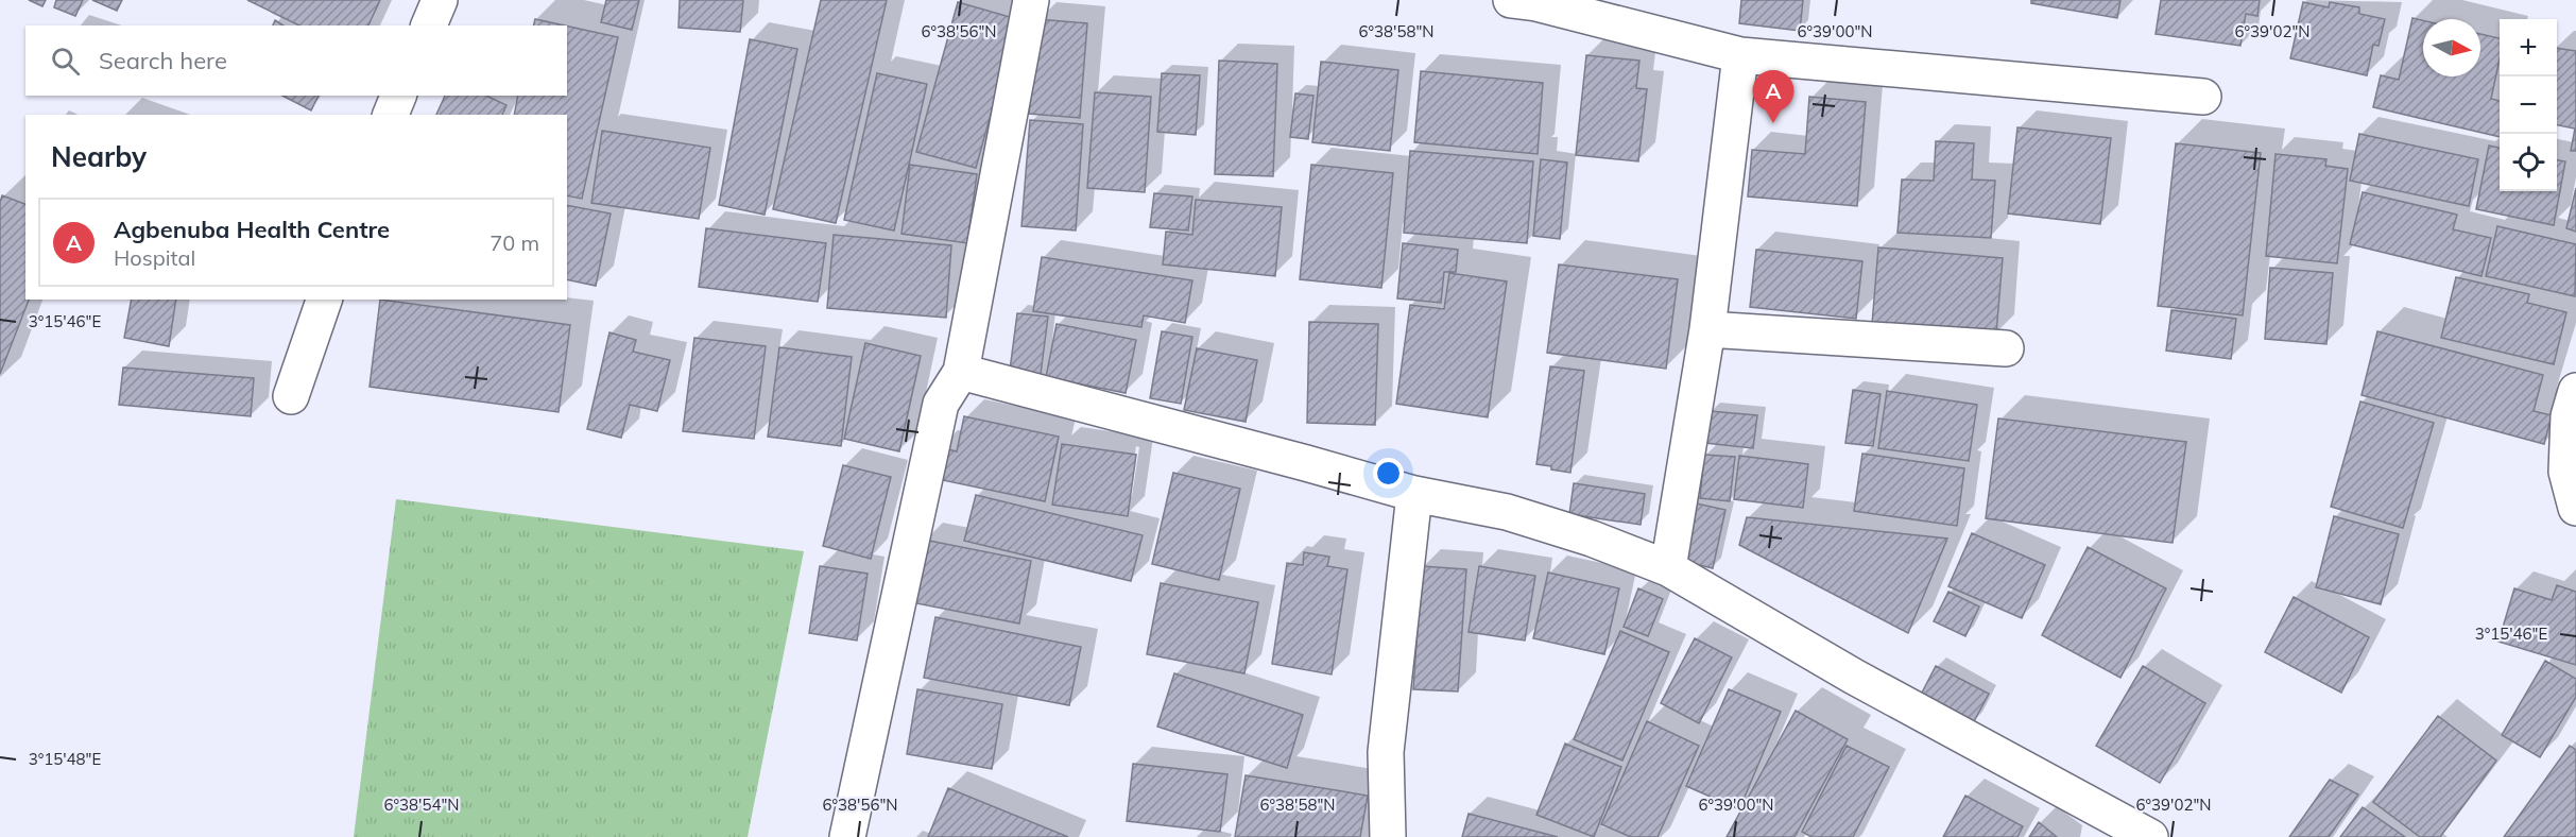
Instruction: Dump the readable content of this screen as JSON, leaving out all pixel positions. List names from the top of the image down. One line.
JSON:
{"north":"right","page":{"map_buttons":["+","−"],"search":"Search here","pins":"A","heading":"Nearby","list":[{"mark":"A","name":"Agbenuba Health Centre","note":"Hospital","value":"70 m"}]},"coordinates":["6°38'56\"N","6°38'58\"N","6°39'00\"N","6°39'02\"N","3°15'46\"E","3°15'48\"E","6°38'54\"N"]}
